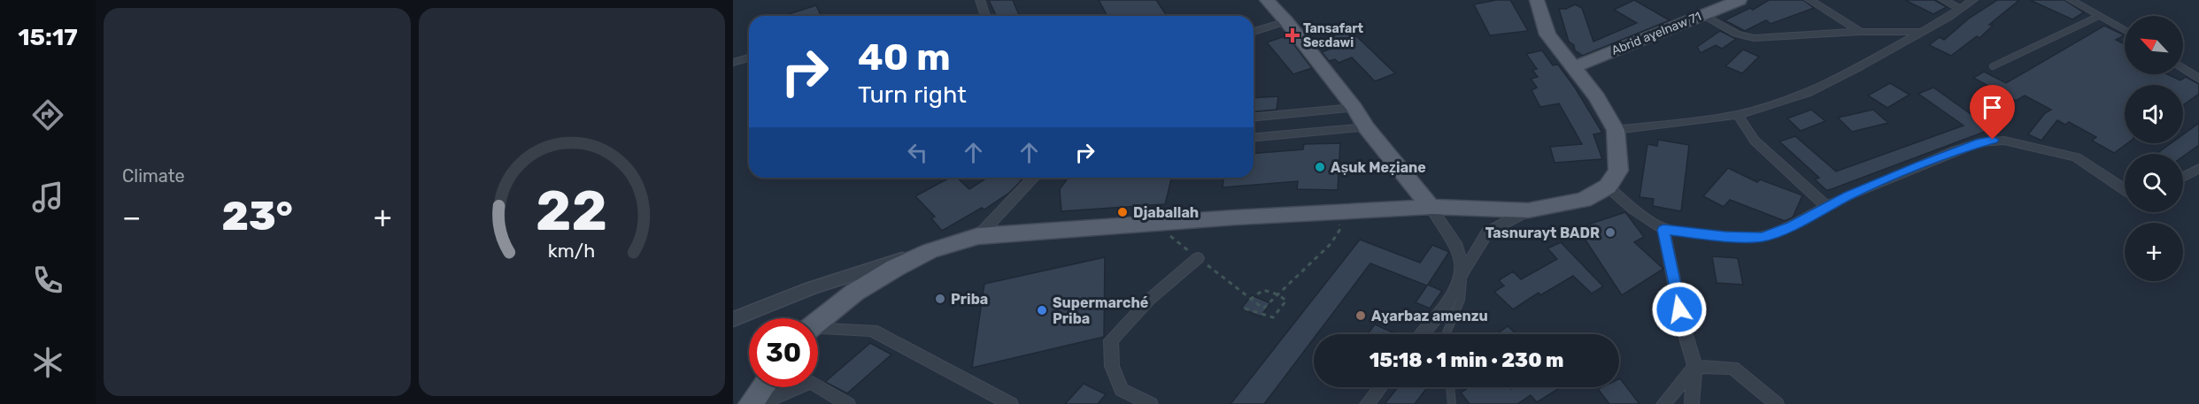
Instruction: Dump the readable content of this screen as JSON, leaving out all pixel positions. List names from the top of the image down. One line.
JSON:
{"streets":{"main road":["Abrid aɣelnaw 71"]},"places":{"health":["Tansafart Seɛdawi"],"other":["Aṣuk Meẓiane","Djaballah","Tasnurayt BADR","Priba","Supermarché Priba","Aɣarbaz amenzu"]},"north":"top left","page":{"tabs":"15:17","tile":"Climate","map_buttons":"+","turn":["40 m","Turn right"],"heat":["−","23°","+"],"limit":"30","trip":"15:18 · 1 min · 230 m","gauge":["22","km/h"]}}
